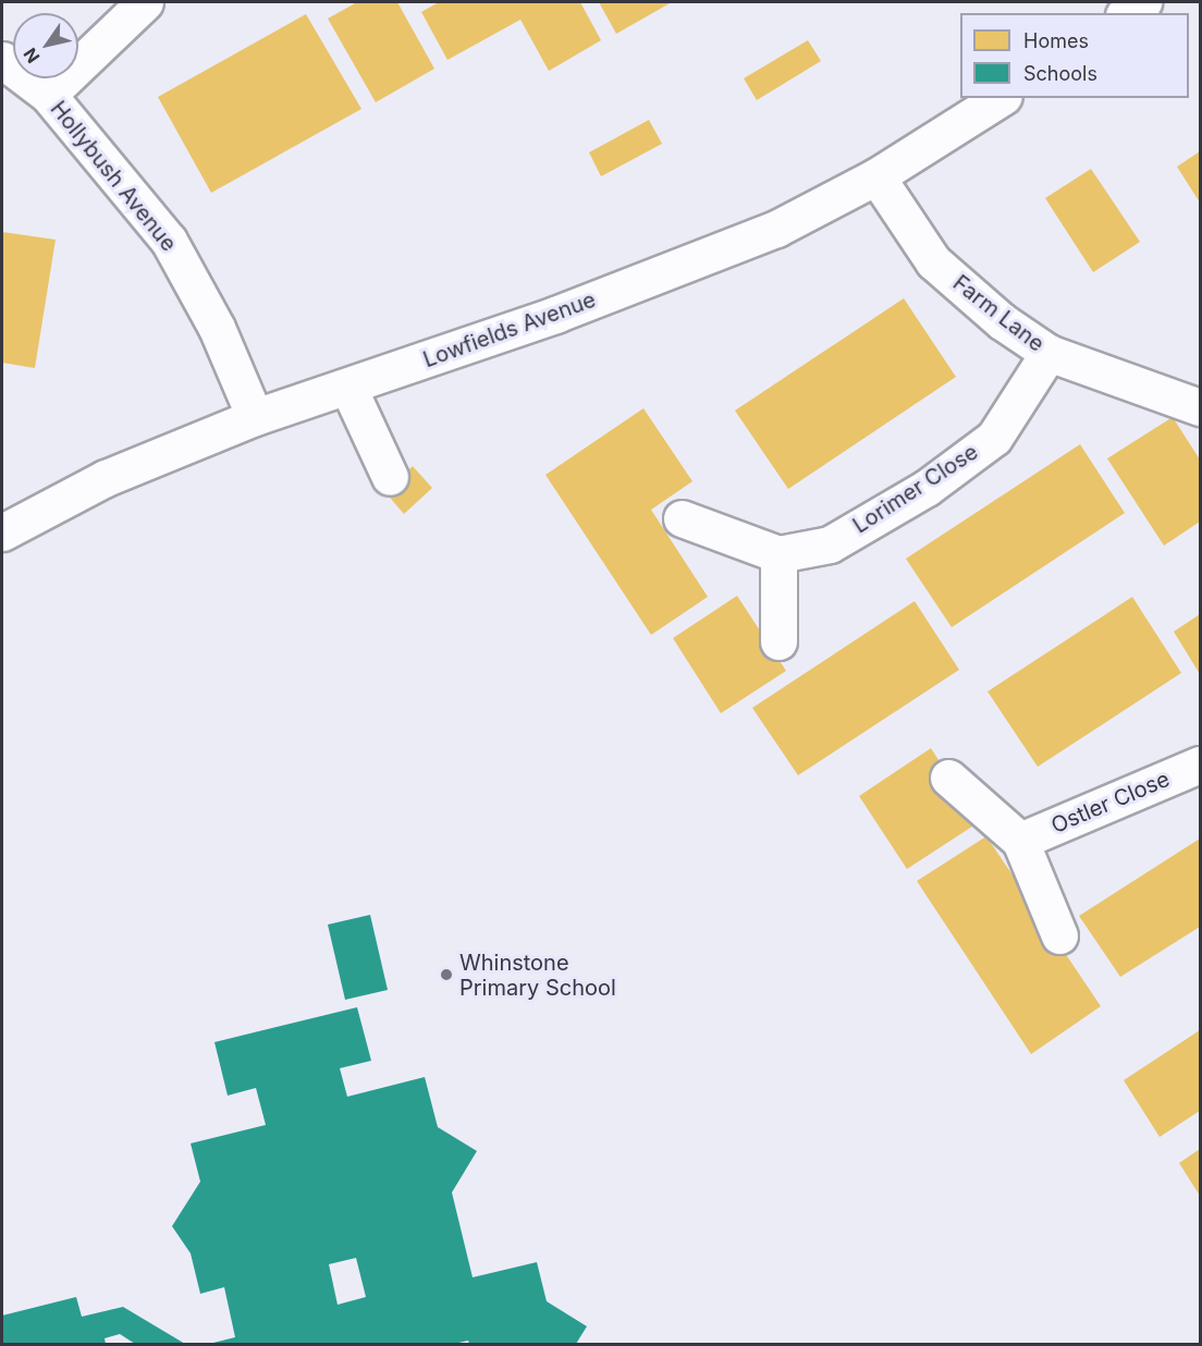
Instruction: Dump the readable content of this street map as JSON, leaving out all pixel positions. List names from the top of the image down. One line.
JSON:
{"streets":{"street":["Hollybush Avenue","Farm Lane","Lowfields Avenue","Lorimer Close","Ostler Close"]},"crossings":[["Hollybush Avenue","Lowfields Avenue"],["Farm Lane","Lowfields Avenue"],["Farm Lane","Lorimer Close"]],"places":["Whinstone Primary School"],"legend":["Homes","Schools"],"north":"bottom left"}
